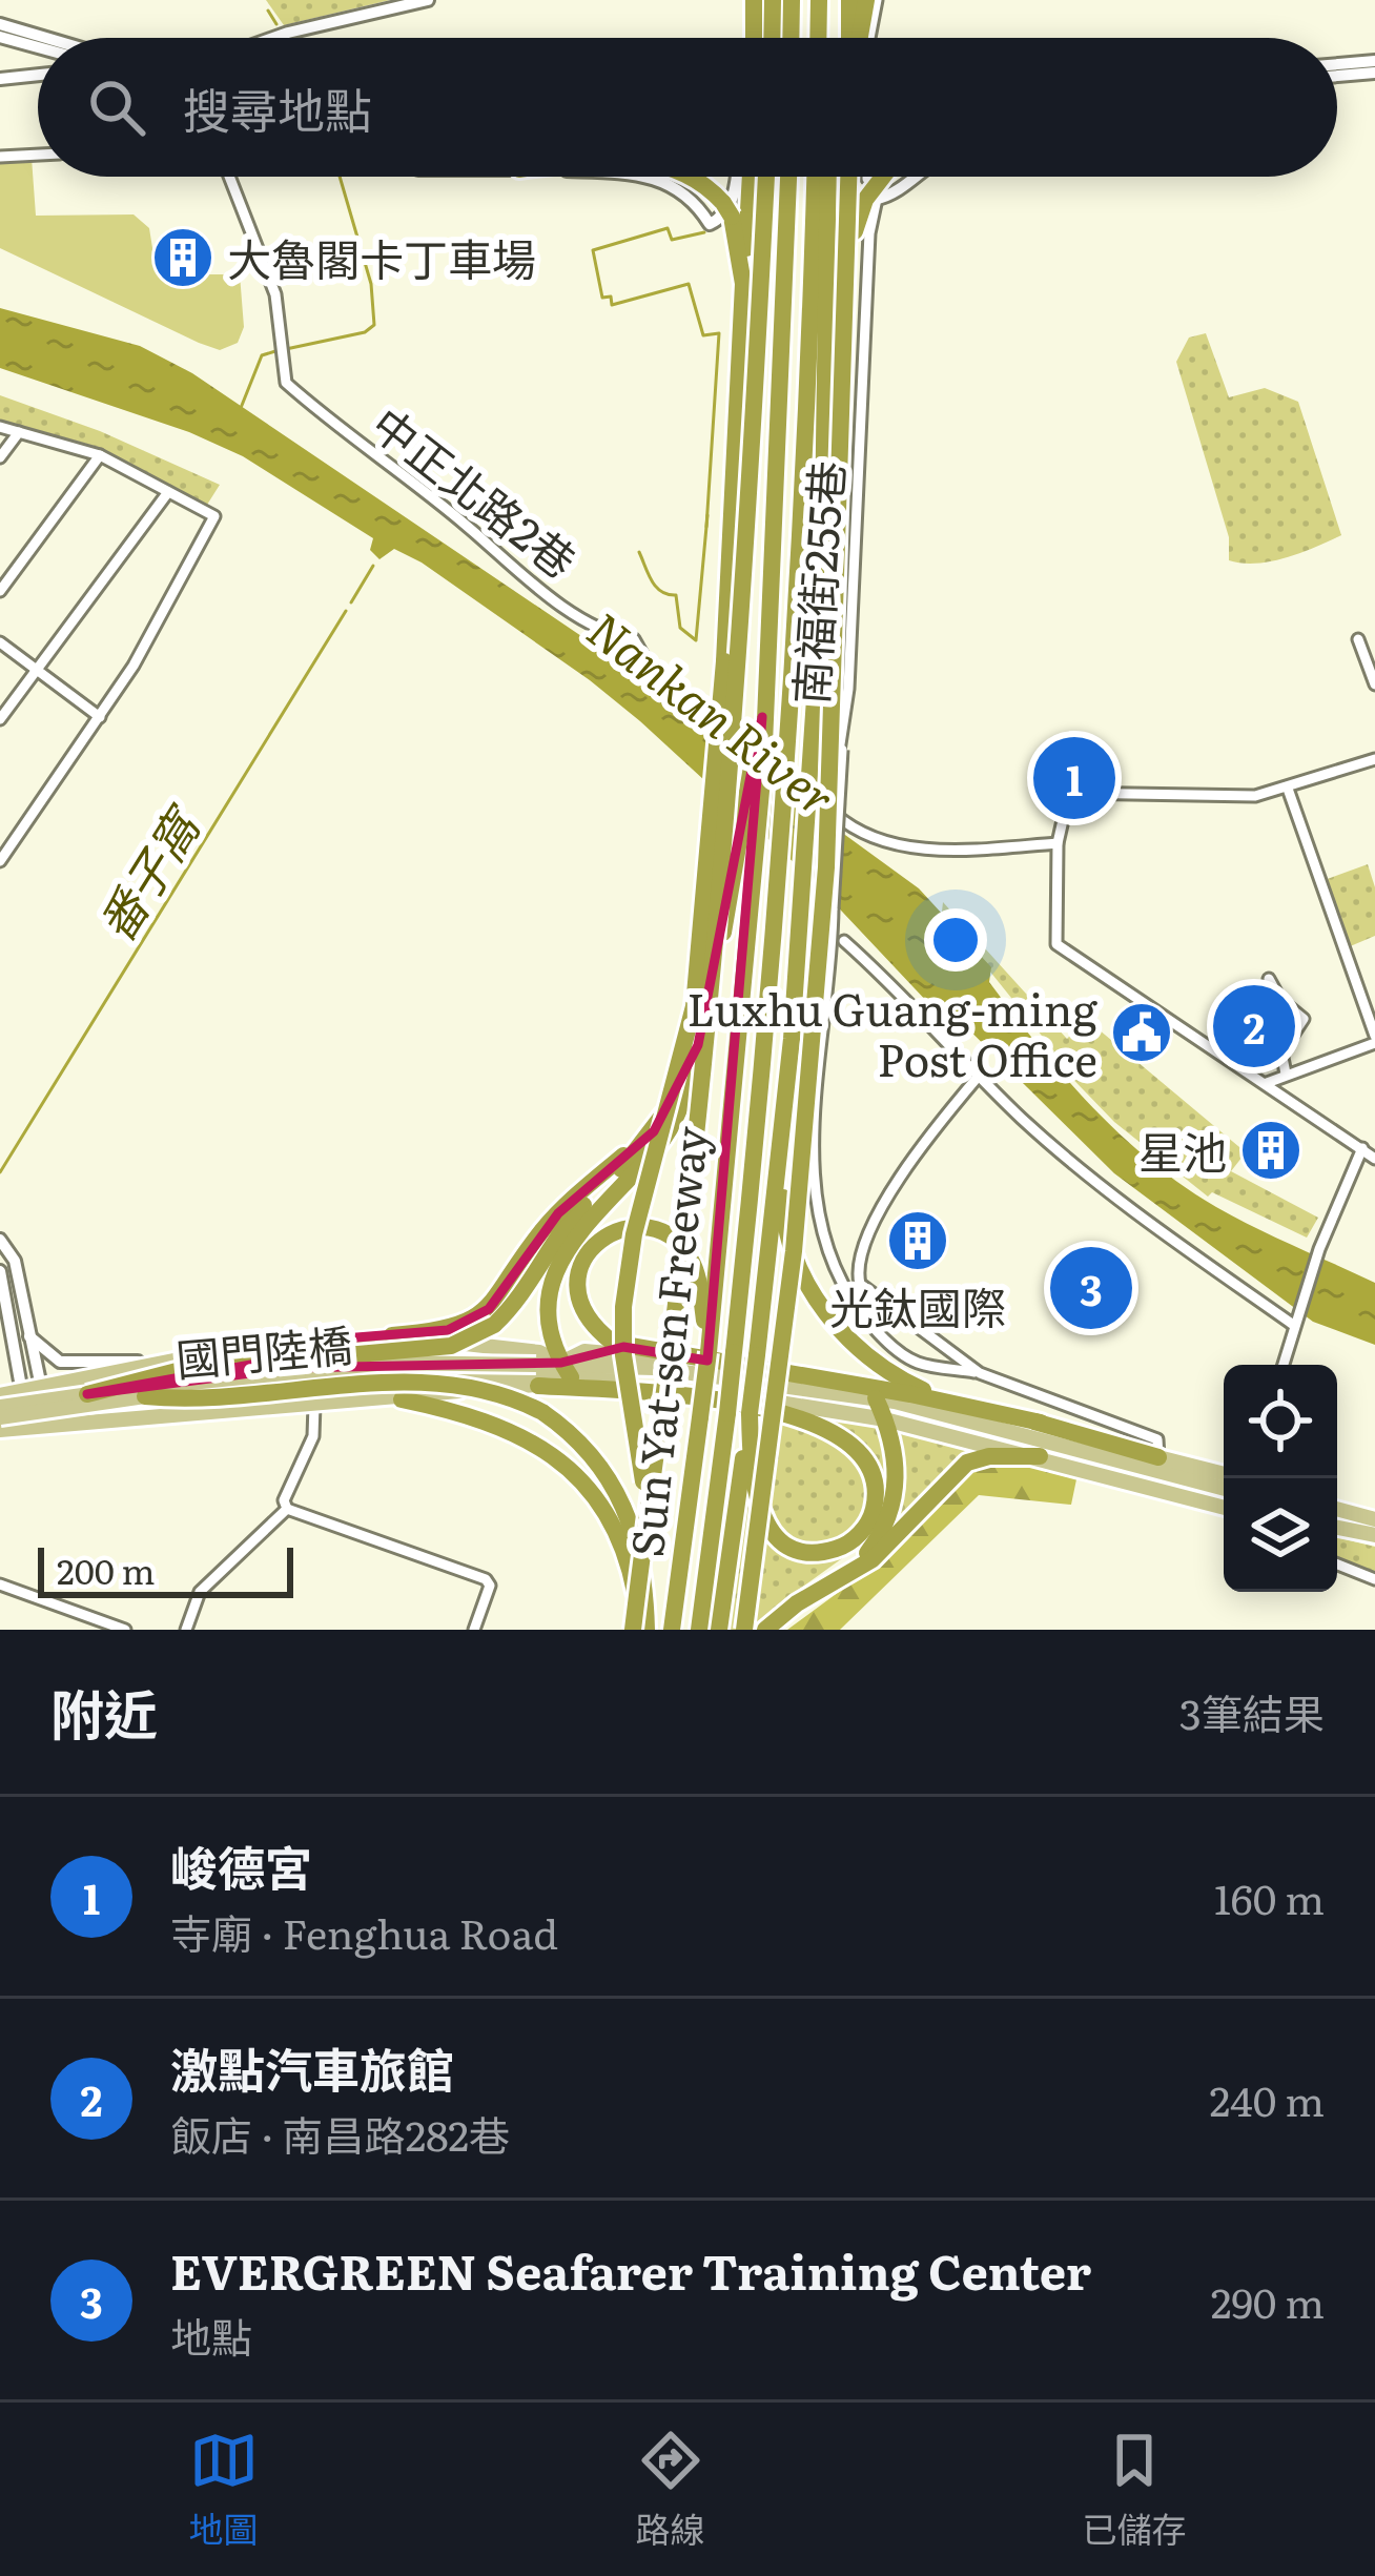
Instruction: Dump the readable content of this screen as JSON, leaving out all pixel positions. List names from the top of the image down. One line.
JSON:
{"streets":{"highway":["Sun Yat-sen Freeway"],"main road":["國門陸橋"],"street":["中正北路2巷","南福街255巷"]},"water":["Nankan River","番子窩"],"places":{"building":["大魯閣卡丁車場","星池","光鈦國際"],"public building":["Luxhu Guang-ming Post Office"]},"scale_bar":"200 m","page":{"search":"搜尋地點","pins":["1","2","3"],"scale":"200 m","heading":["附近","3筆結果"],"list":[{"mark":"1","name":"峻德宮","note":"寺廟 · Fenghua Road","value":"160 m"},{"mark":"2","name":"激點汽車旅館","note":"飯店 · 南昌路282巷","value":"240 m"},{"mark":"3","name":"EVERGREEN Seafarer Training Center","note":"地點","value":"290 m"}],"nav":["地圖","路線","已儲存"]}}
